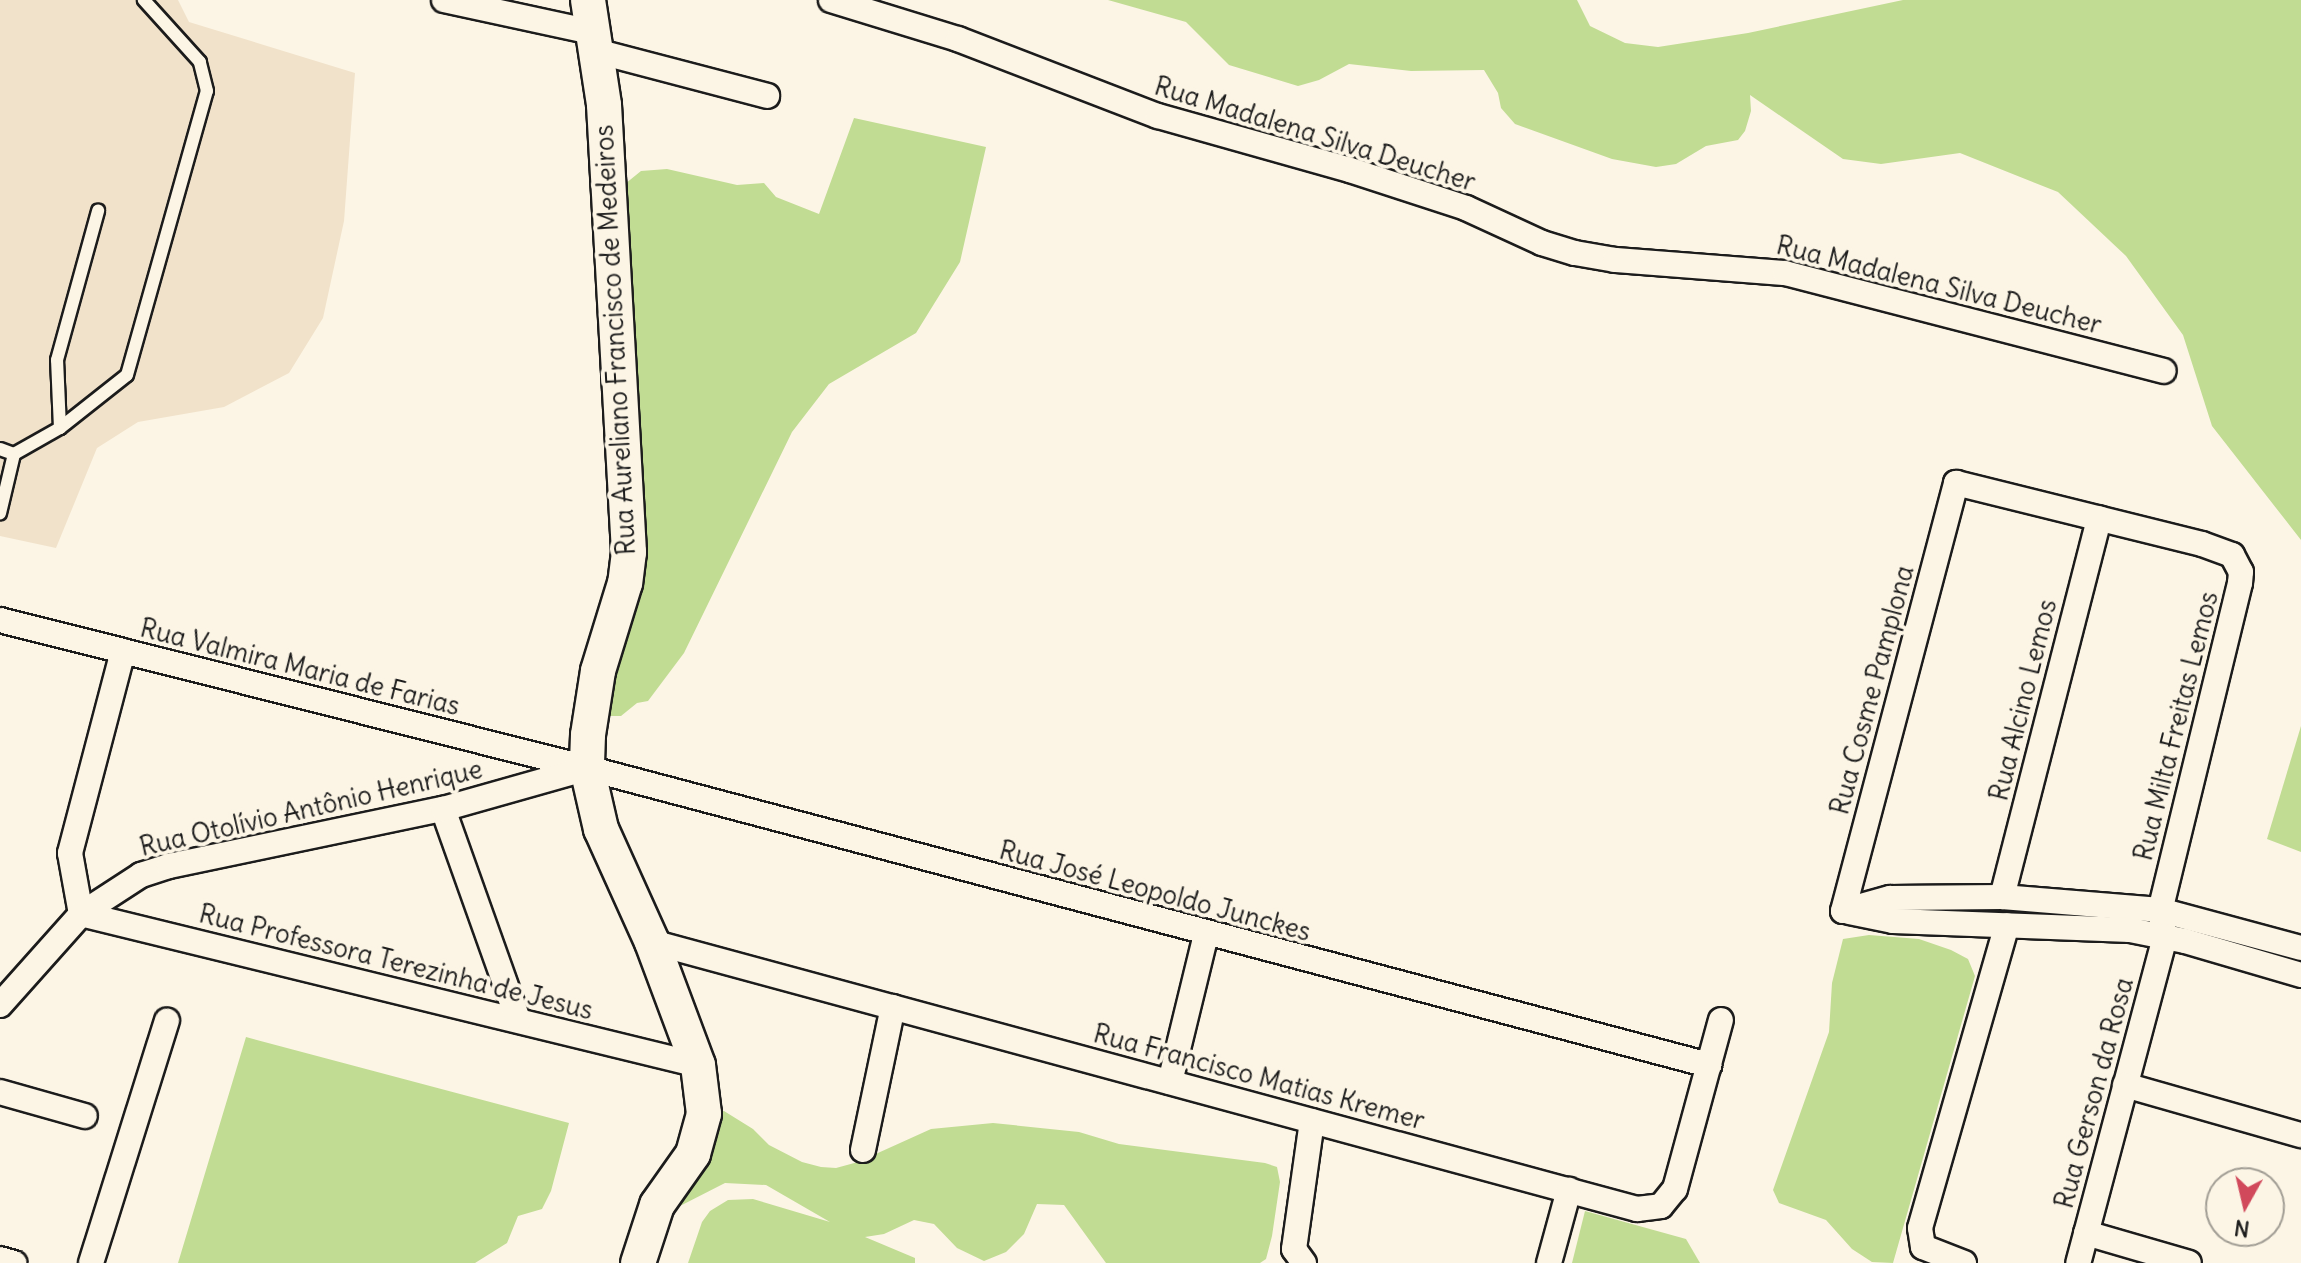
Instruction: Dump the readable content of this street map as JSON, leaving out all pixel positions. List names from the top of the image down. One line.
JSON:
{"streets":{"street":["Rua Madalena Silva Deucher","Rua Aureliano Francisco de Medeiros","Rua Valmira Maria de Farias","Rua Cosme Pamplona","Rua Alcino Lemos","Rua Milta Freitas Lemos","Rua Otolívio Antônio Henrique","Rua José Leopoldo Junckes","Rua Professora Terezinha de Jesus","Rua Francisco Matias Kremer","Rua Gerson da Rosa"]},"crossings":[["Rua Aureliano Francisco de Medeiros","Rua Valmira Maria de Farias"],["Rua Aureliano Francisco de Medeiros","Rua Otolívio Antônio Henrique"],["Rua Aureliano Francisco de Medeiros","Rua José Leopoldo Junckes"],["Rua Aureliano Francisco de Medeiros","Rua Professora Terezinha de Jesus"],["Rua Aureliano Francisco de Medeiros","Rua Francisco Matias Kremer"],["Rua Valmira Maria de Farias","Rua Otolívio Antônio Henrique"],["Rua Valmira Maria de Farias","Rua José Leopoldo Junckes"],["Rua Cosme Pamplona","Rua Alcino Lemos"],["Rua Cosme Pamplona","Rua Milta Freitas Lemos"],["Rua Alcino Lemos","Rua Milta Freitas Lemos"],["Rua Otolívio Antônio Henrique","Rua José Leopoldo Junckes"],["Rua Otolívio Antônio Henrique","Rua Professora Terezinha de Jesus"],["Rua José Leopoldo Junckes","Rua Francisco Matias Kremer"]],"north":"bottom"}
